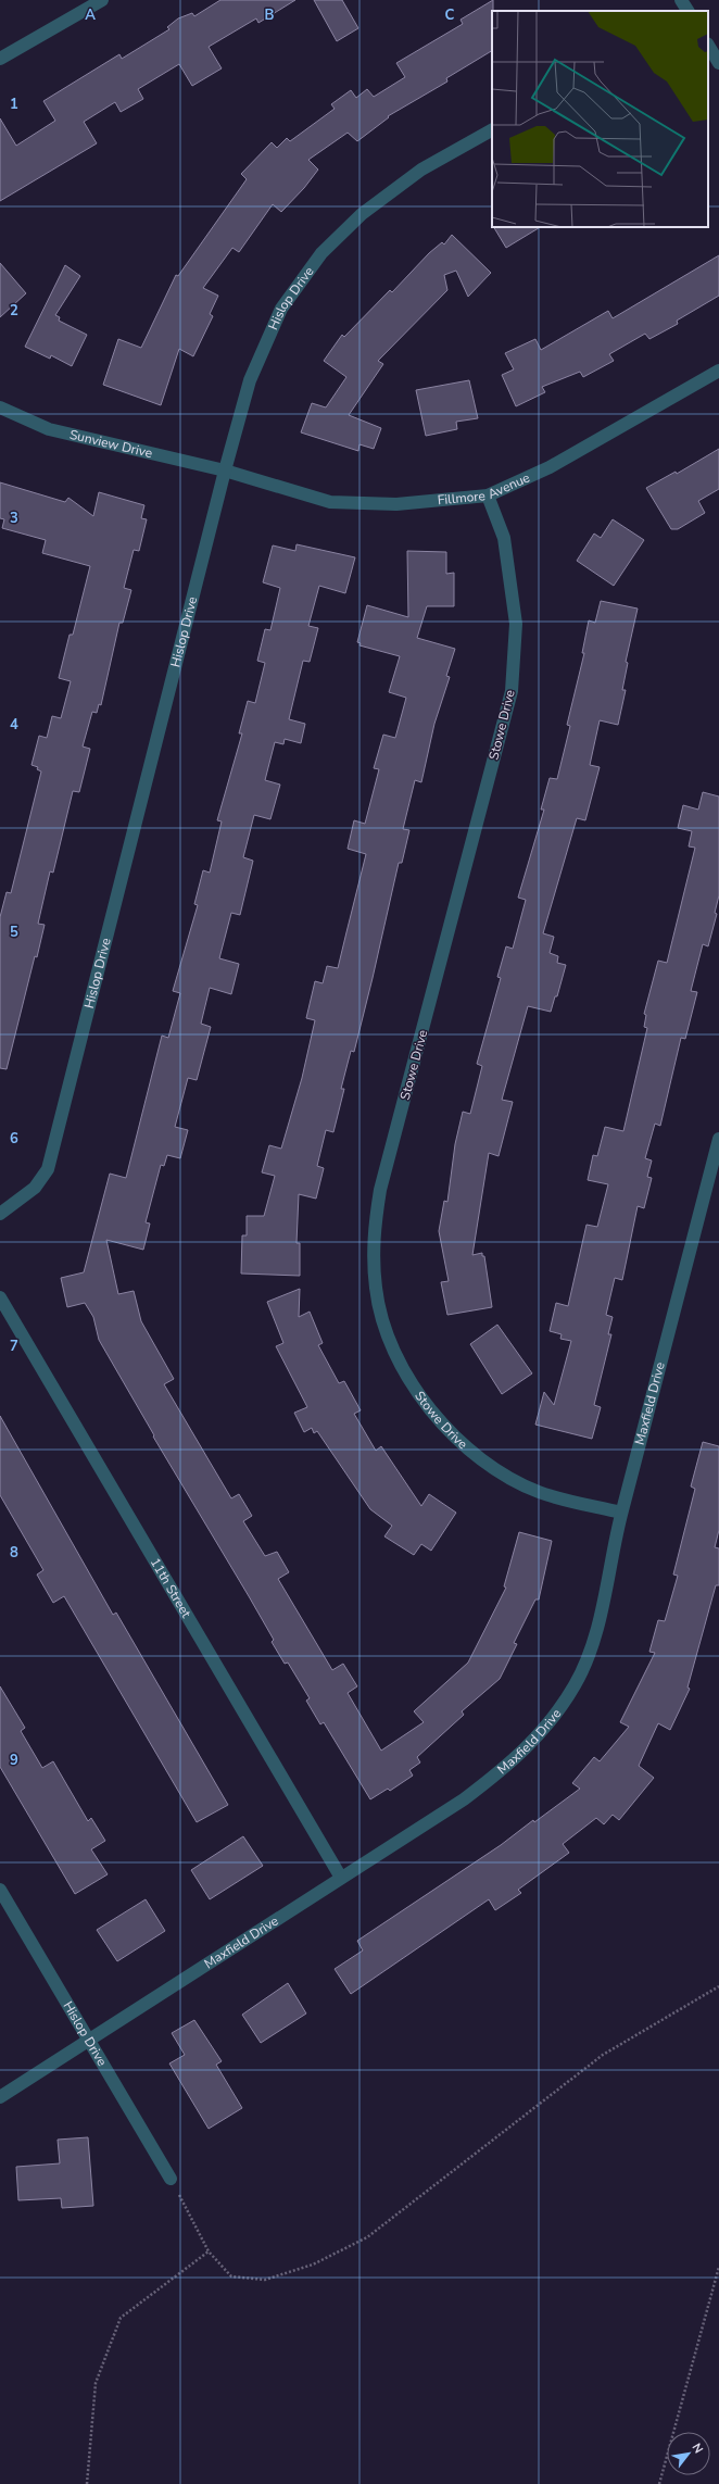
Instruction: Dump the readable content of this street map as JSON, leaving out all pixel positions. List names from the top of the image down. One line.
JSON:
{"streets":{"street":["Hislop Drive","Sunview Drive","Fillmore Avenue","Stowe Drive","Maxfield Drive","11th Street"]},"crossings":[["Hislop Drive","Sunview Drive"],["Hislop Drive","Fillmore Avenue"],["Hislop Drive","Maxfield Drive"],["Sunview Drive","Fillmore Avenue"],["Fillmore Avenue","Stowe Drive"],["Stowe Drive","Maxfield Drive"],["Maxfield Drive","11th Street"]],"north":"top right","grid":{"columns":["A","B","C"],"rows":["1","2","3","4","5","6","7","8","9"]}}
